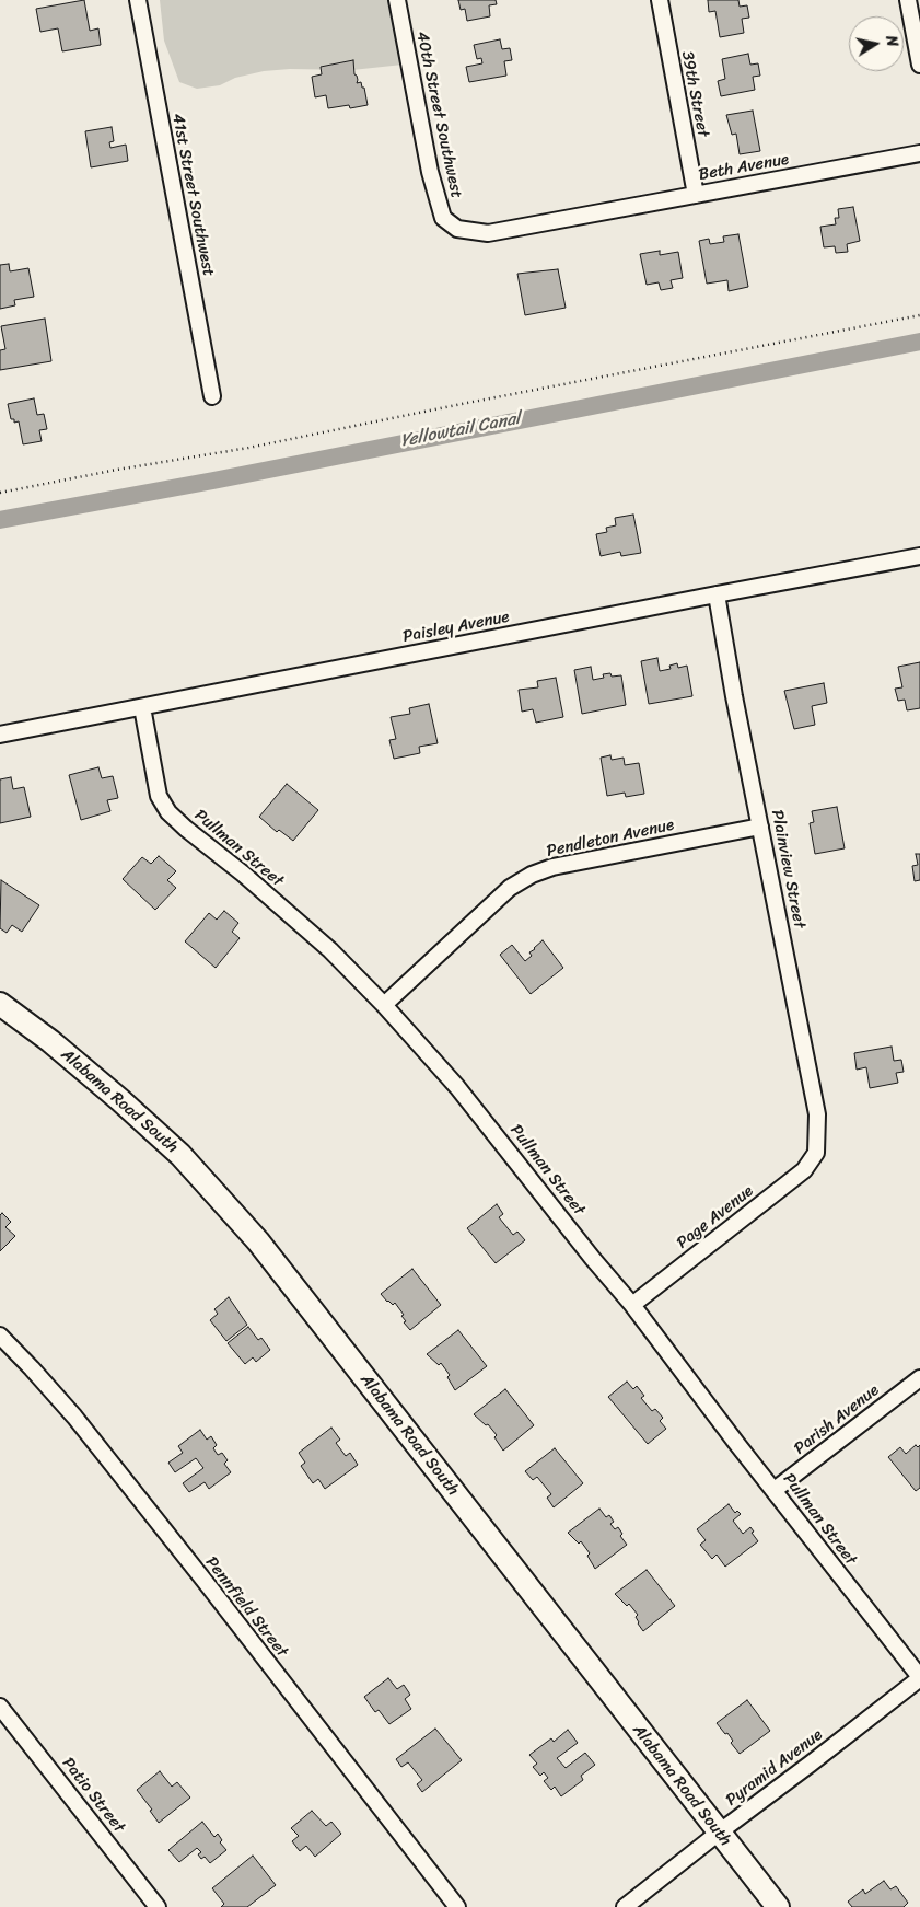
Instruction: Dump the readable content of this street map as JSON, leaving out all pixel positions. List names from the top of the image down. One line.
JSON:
{"streets":{"street":["39th Street","40th Street Southwest","Beth Avenue","41st Street Southwest","Paisley Avenue","Pendleton Avenue","Pullman Street","Plainview Street","Alabama Road South","Page Avenue","Parish Avenue","Pennfield Street","Pyramid Avenue","Patio Street"]},"crossings":[["39th Street","Beth Avenue"],["40th Street Southwest","Beth Avenue"],["Paisley Avenue","Pullman Street"],["Paisley Avenue","Plainview Street"],["Pendleton Avenue","Pullman Street"],["Pendleton Avenue","Plainview Street"],["Pullman Street","Page Avenue"],["Pullman Street","Parish Avenue"],["Pullman Street","Pyramid Avenue"],["Plainview Street","Page Avenue"],["Alabama Road South","Pyramid Avenue"]],"water":["Yellowtail Canal"],"north":"right"}
